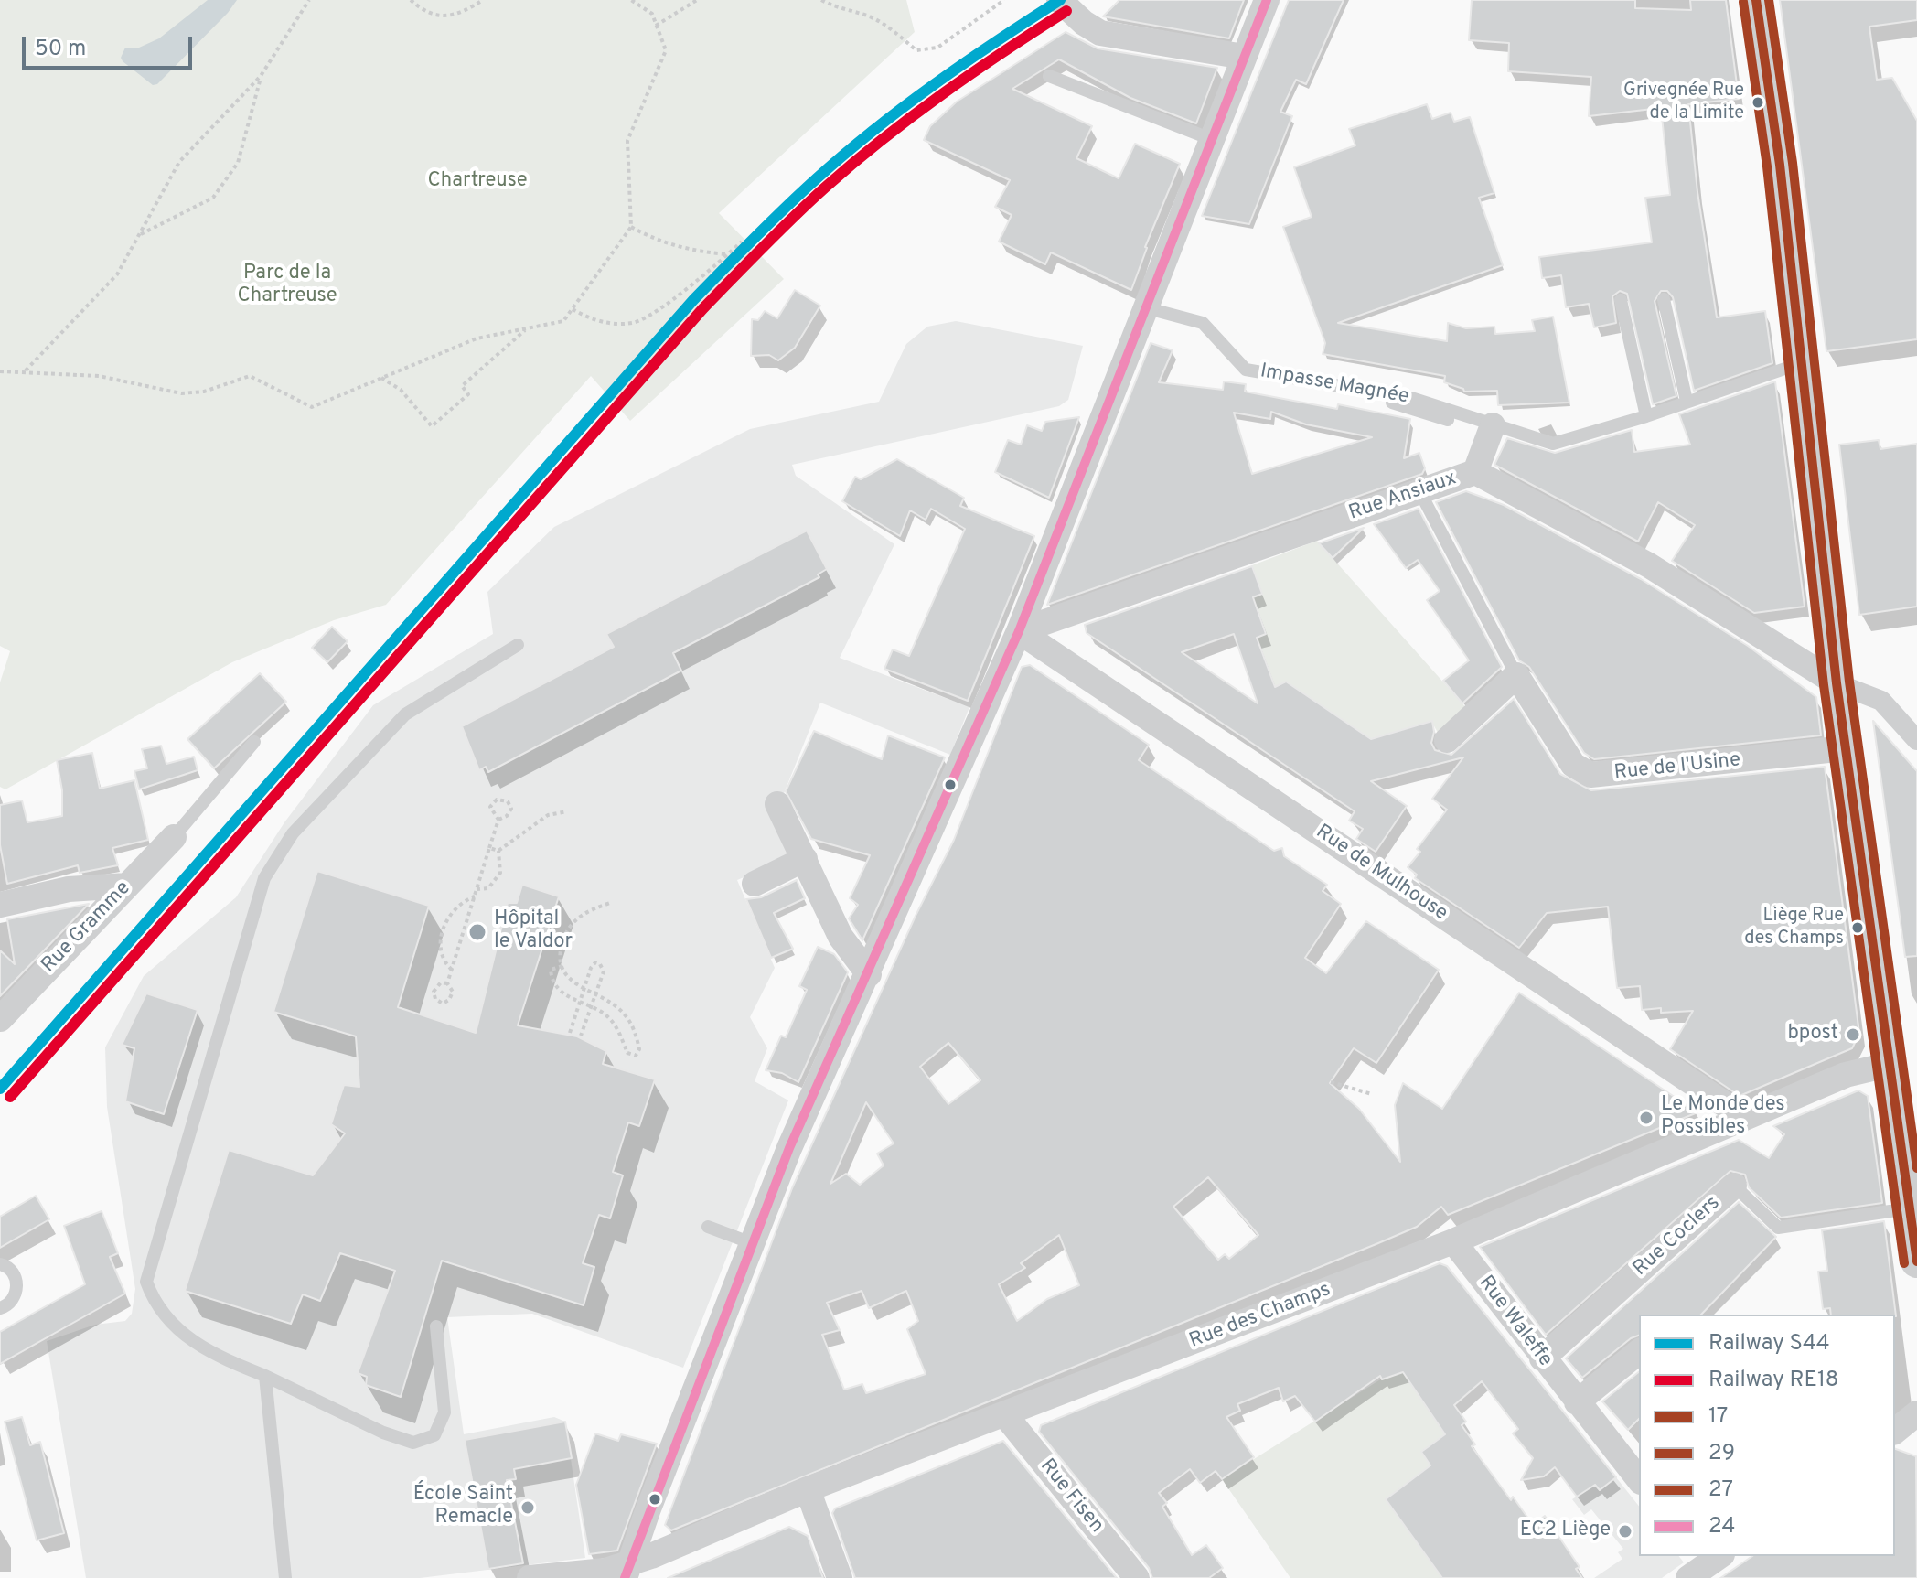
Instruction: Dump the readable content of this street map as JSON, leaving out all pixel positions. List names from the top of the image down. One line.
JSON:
{"streets":{"street":["Rue Ansiaux","Rue de l'Usine","Rue de Mulhouse","Rue Gramme","Rue Coclers","Rue des Champs","Rue Waleffe","Rue Fisen"],"lane":["Impasse Magnée"]},"crossings":[["Rue Ansiaux","Rue de l'Usine"],["Rue Ansiaux","Rue de Mulhouse"],["Rue de Mulhouse","Rue des Champs"],["Rue Coclers","Rue Waleffe"],["Rue des Champs","Rue Waleffe"],["Rue des Champs","Rue Fisen"]],"parks":["Chartreuse","Parc de la Chartreuse"],"places":["Grivegnée Rue de la Limite","Liège Rue des Champs","Hôpital le Valdor","bpost","Le Monde des Possibles","École Saint Remacle","EC2 Liège"],"lines":["rail line S44","transit line 17","transit line 27","transit line 24","transit line 29","rail line RE18"],"legend":["Railway S44","Railway RE18","17","29","27","24"],"scale_bar":"50 m"}
